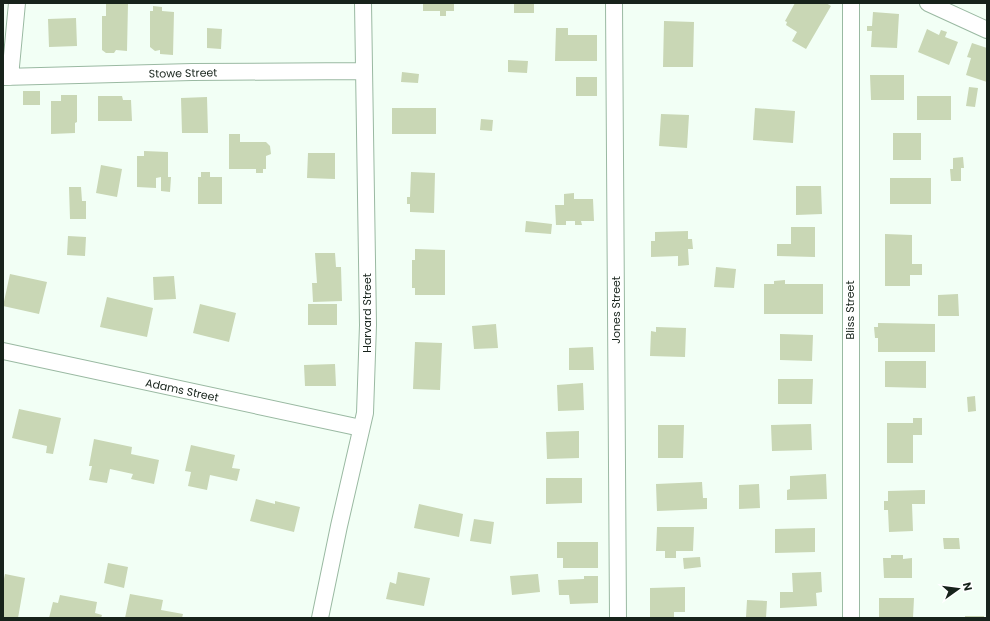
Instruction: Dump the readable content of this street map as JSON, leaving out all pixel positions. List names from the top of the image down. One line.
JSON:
{"streets":{"street":["Stowe Street","Jones Street","Bliss Street","Harvard Street","Adams Street"]},"crossings":[["Stowe Street","Harvard Street"],["Harvard Street","Adams Street"]],"north":"right"}
